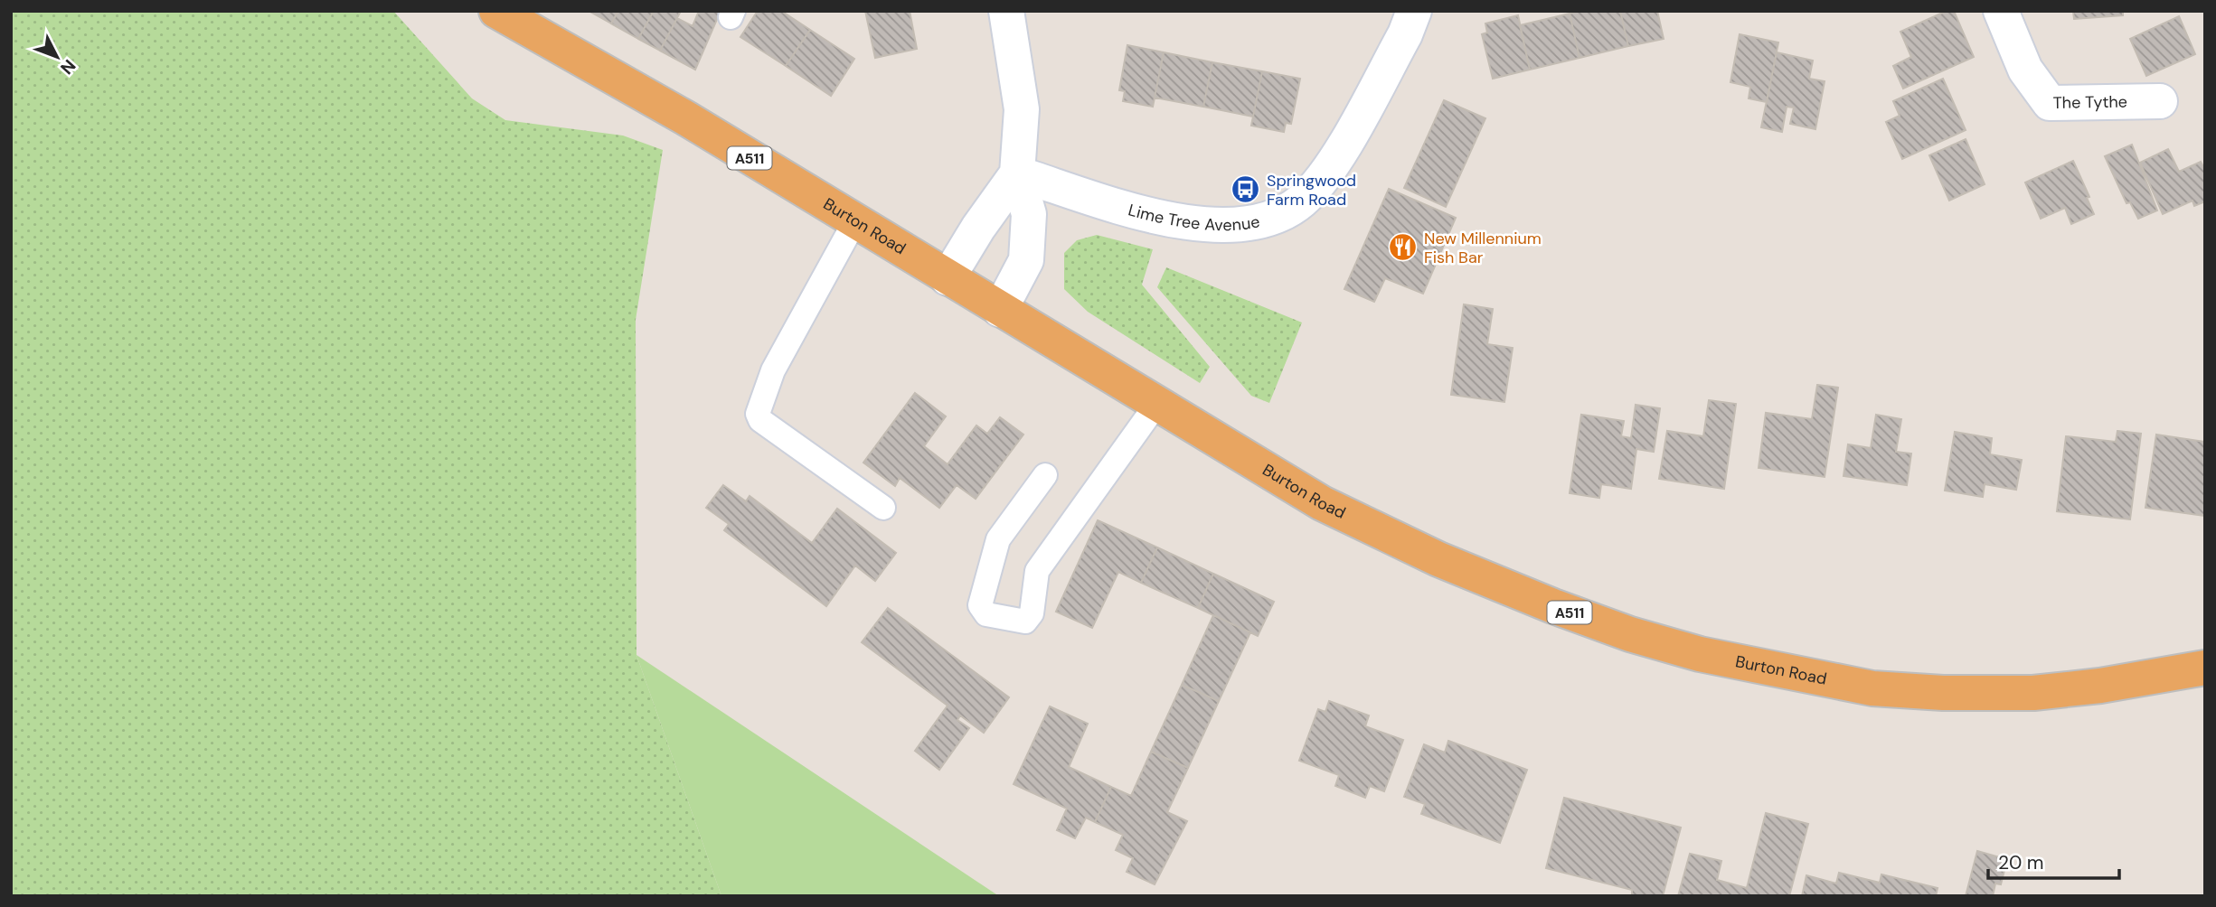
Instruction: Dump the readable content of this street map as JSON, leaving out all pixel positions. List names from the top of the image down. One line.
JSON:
{"streets":{"highway":["A511","Burton Road"],"street":["The Tythe","Lime Tree Avenue"]},"places":{"bus stop":["Springwood Farm Road"],"restaurant":["New Millennium Fish Bar"]},"scale_bar":"20 m","north":"bottom right"}
